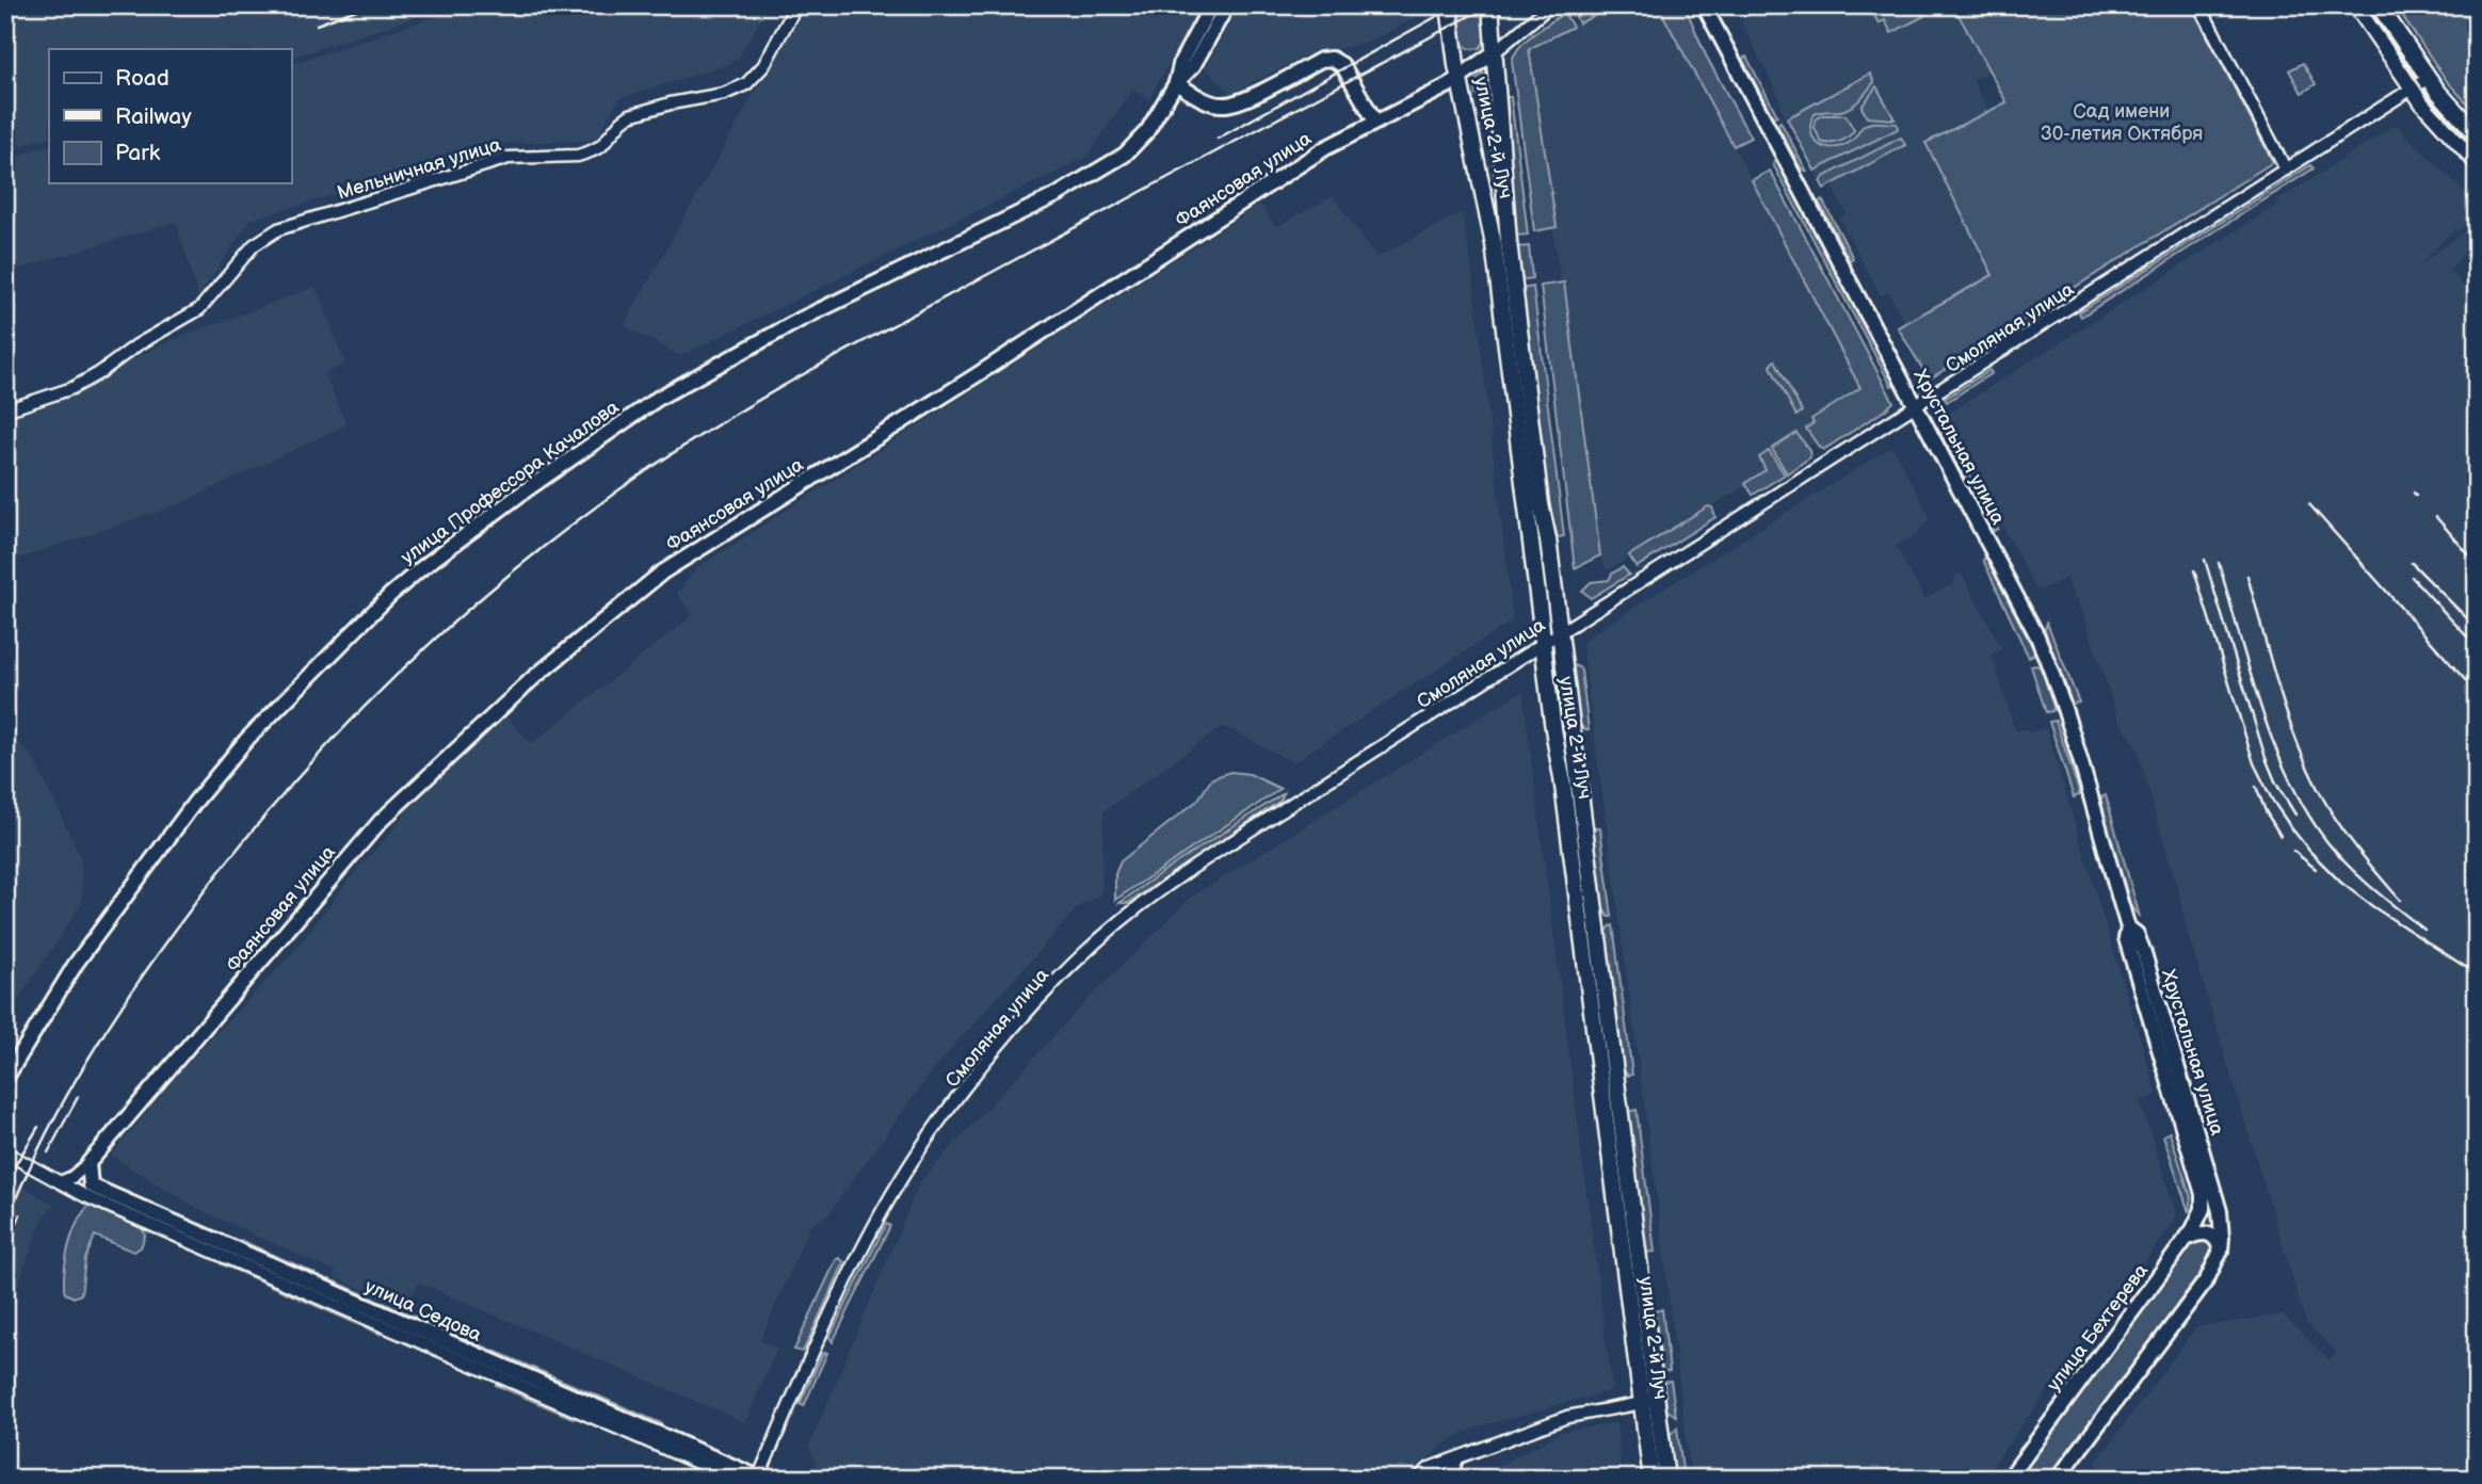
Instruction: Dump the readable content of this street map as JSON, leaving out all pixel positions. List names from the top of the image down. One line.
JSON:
{"streets":{"main road":["улица 2-й Луч"],"street":["Мельничная улица","Фаянсовая улица","Смоляная улица","Хрустальная улица","улица Профессора Качалова","улица Седова","улица Бехтерева"]},"crossings":[["улица 2-й Луч","Фаянсовая улица"],["улица 2-й Луч","Смоляная улица"],["Фаянсовая улица","улица Седова"],["Смоляная улица","Хрустальная улица"],["Смоляная улица","улица Седова"],["Хрустальная улица","улица Бехтерева"]],"parks":["Сад имени 30-летия Октября"],"legend":["Road","Railway","Park"]}
